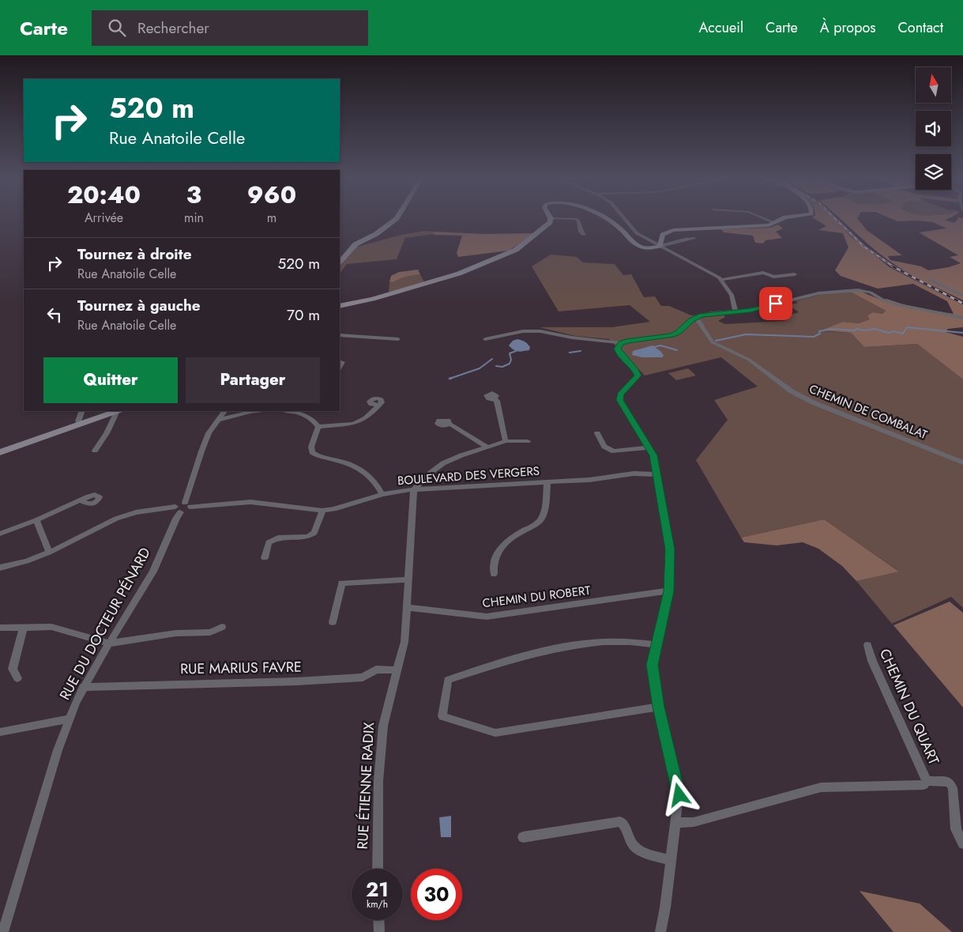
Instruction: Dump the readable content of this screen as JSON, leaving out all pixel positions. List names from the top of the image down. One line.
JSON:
{"streets":{"street":["CHEMIN DE COMBALAT","BOULEVARD DES VERGERS","CHEMIN DU ROBERT","RUE DU DOCTEUR PÉNARD","RUE MARIUS FAVRE","CHEMIN DU QUART","RUE ÉTIENNE RADIX"]},"crossings":[["BOULEVARD DES VERGERS","RUE DU DOCTEUR PÉNARD"],["BOULEVARD DES VERGERS","RUE ÉTIENNE RADIX"],["CHEMIN DU ROBERT","RUE ÉTIENNE RADIX"],["RUE DU DOCTEUR PÉNARD","RUE MARIUS FAVRE"],["RUE MARIUS FAVRE","RUE ÉTIENNE RADIX"]],"north":"top","page":{"header":"Carte","search":"Rechercher","nav":["Accueil","Carte","À propos","Contact"],"turn":["520 m","Rue Anatoile Celle"],"eta":["20:40","Arrivée","3","min","960","m"],"list":[{"name":"Tournez à droite","note":"Rue Anatoile Celle","value":"520 m"},{"name":"Tournez à gauche","note":"Rue Anatoile Celle","value":"70 m"}],"buttons":["Quitter","Partager"],"speed":"21 km/h","limit":"30"}}
